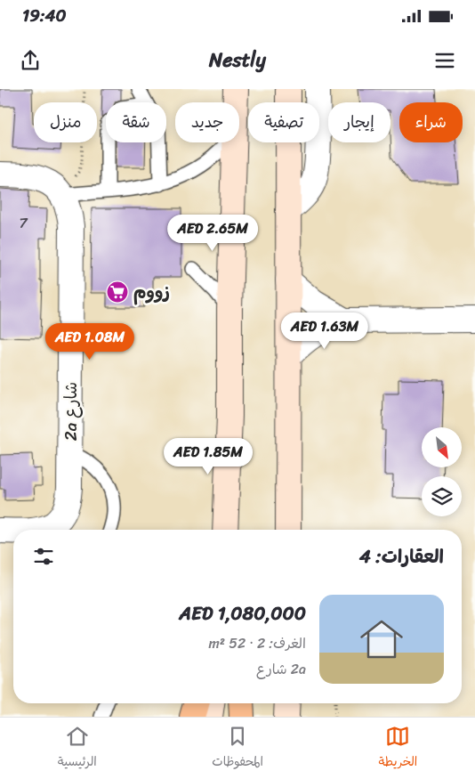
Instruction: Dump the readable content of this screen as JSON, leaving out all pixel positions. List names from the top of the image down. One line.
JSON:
{"streets":{"street":["2a شارع"]},"places":{"supermarket":["زووم"]},"house_numbers":["7"],"north":"bottom right","page":{"status":"19:40","header":"Nestly","chip":["شراء","إيجار","تصفية","جديد","شقة","منزل"],"price":["AED 2.65M","AED 1.63M","AED 1.08M","AED 1.85M"],"heading":"العقارات: 4","list":[{"name":"AED 1,080,000","note":"الغرف: 2 · 52 m² · 2a شارع"}],"tabs":["الخريطة","المحفوظات","الرئيسية"]}}
